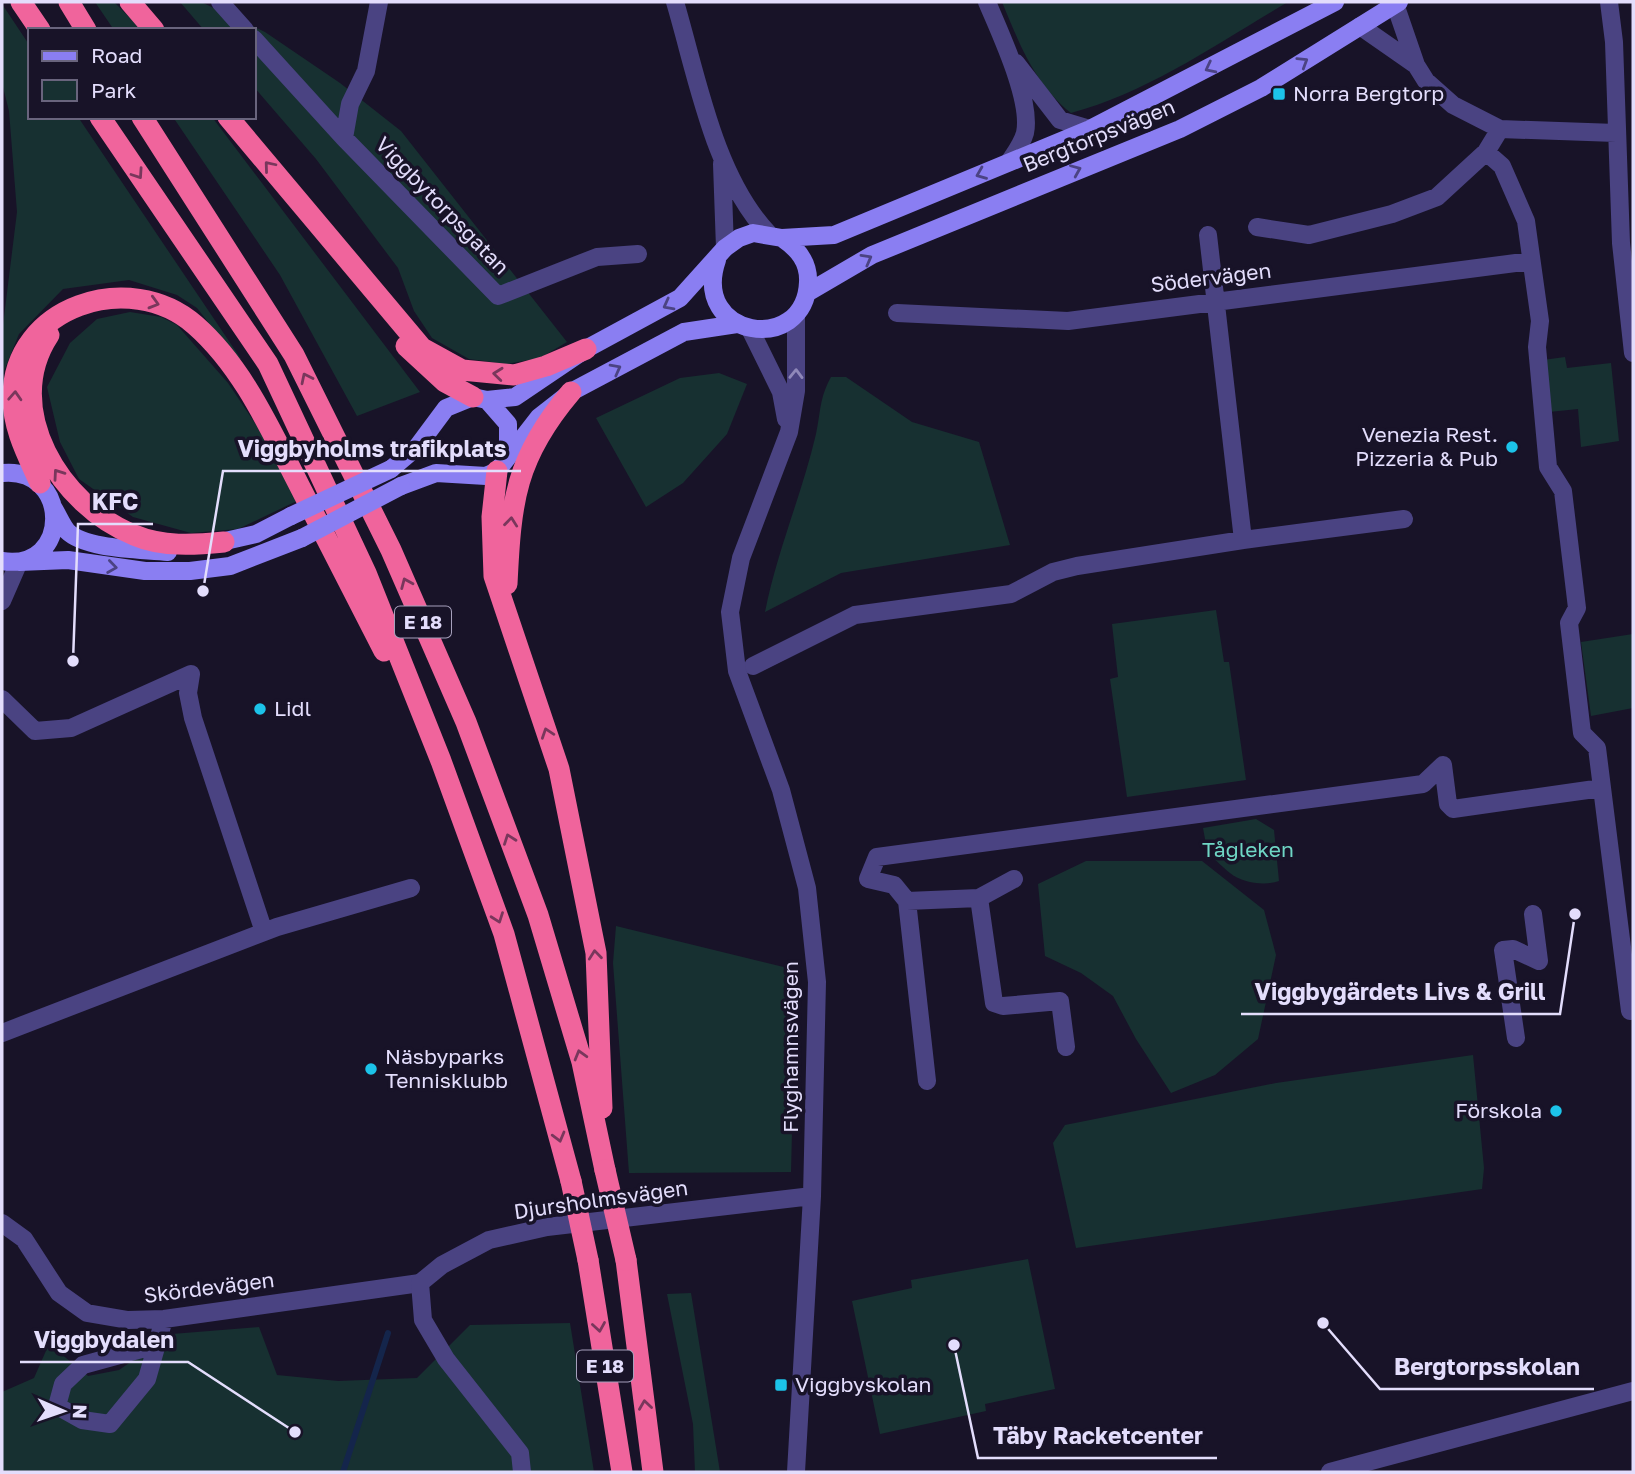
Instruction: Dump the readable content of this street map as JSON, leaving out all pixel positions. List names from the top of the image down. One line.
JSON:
{"streets":{"highway":["E 18"],"main road":["Bergtorpsvägen"],"street":["Viggbytorpsgatan","Södervägen","Flyghamnsvägen","Djursholmsvägen","Skördevägen"]},"crossings":[["Bergtorpsvägen","Flyghamnsvägen"],["Flyghamnsvägen","Djursholmsvägen"],["Djursholmsvägen","Skördevägen"]],"parks":["Tågleken"],"places":{"transit":["Norra Bergtorp","Viggbyskolan"],"other":["Venezia Rest. Pizzeria & Pub","Viggbyholms trafikplats","KFC","Lidl","Viggbygärdets Livs & Grill","Näsbyparks Tennisklubb","Förskola","Bergtorpsskolan","Täby Racketcenter","Viggbydalen"]},"legend":["Road","Park"],"north":"right"}
